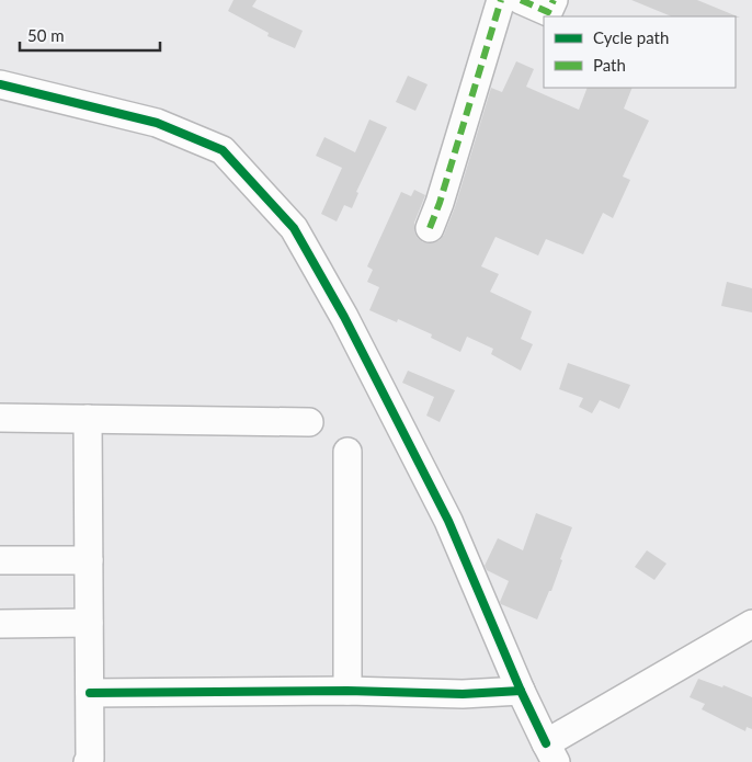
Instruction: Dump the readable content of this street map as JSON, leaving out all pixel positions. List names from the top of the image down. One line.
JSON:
{"legend":["Cycle path","Path"],"scale_bar":"50 m"}
